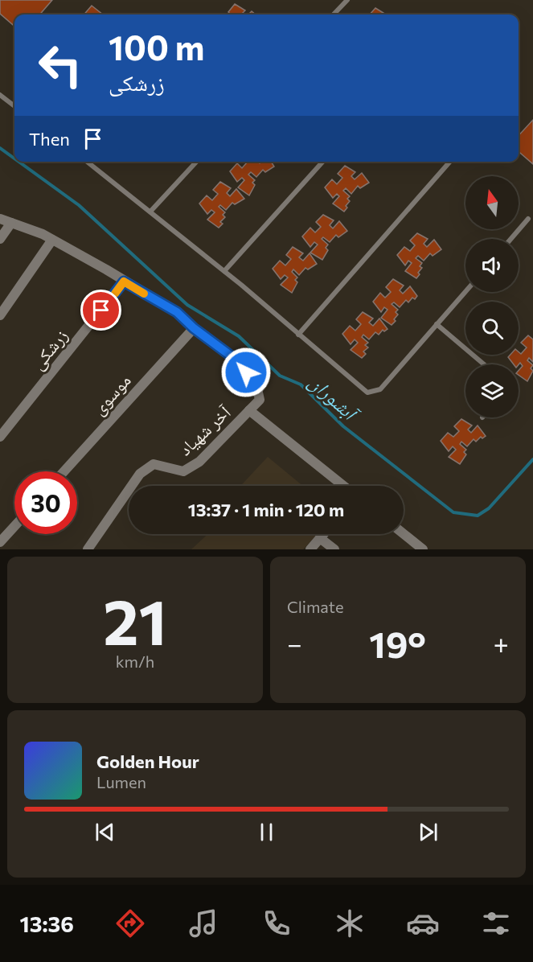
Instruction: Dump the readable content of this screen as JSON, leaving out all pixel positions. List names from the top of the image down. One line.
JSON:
{"streets":{"street":["زرشکی","موسوی","آخر شهیاد"]},"crossings":[["زرشکی","آخر شهیاد"],["موسوی","آخر شهیاد"]],"water":["آبشوران"],"north":"top","page":{"turn":["100 m","زرشکی"],"then":"Then","limit":"30","trip":"13:37 · 1 min · 120 m","tile":[["21","km/h"],"Climate"],"heat":["−","19°","+"],"song":["Golden Hour","Lumen"],"tabs":"13:36"}}
